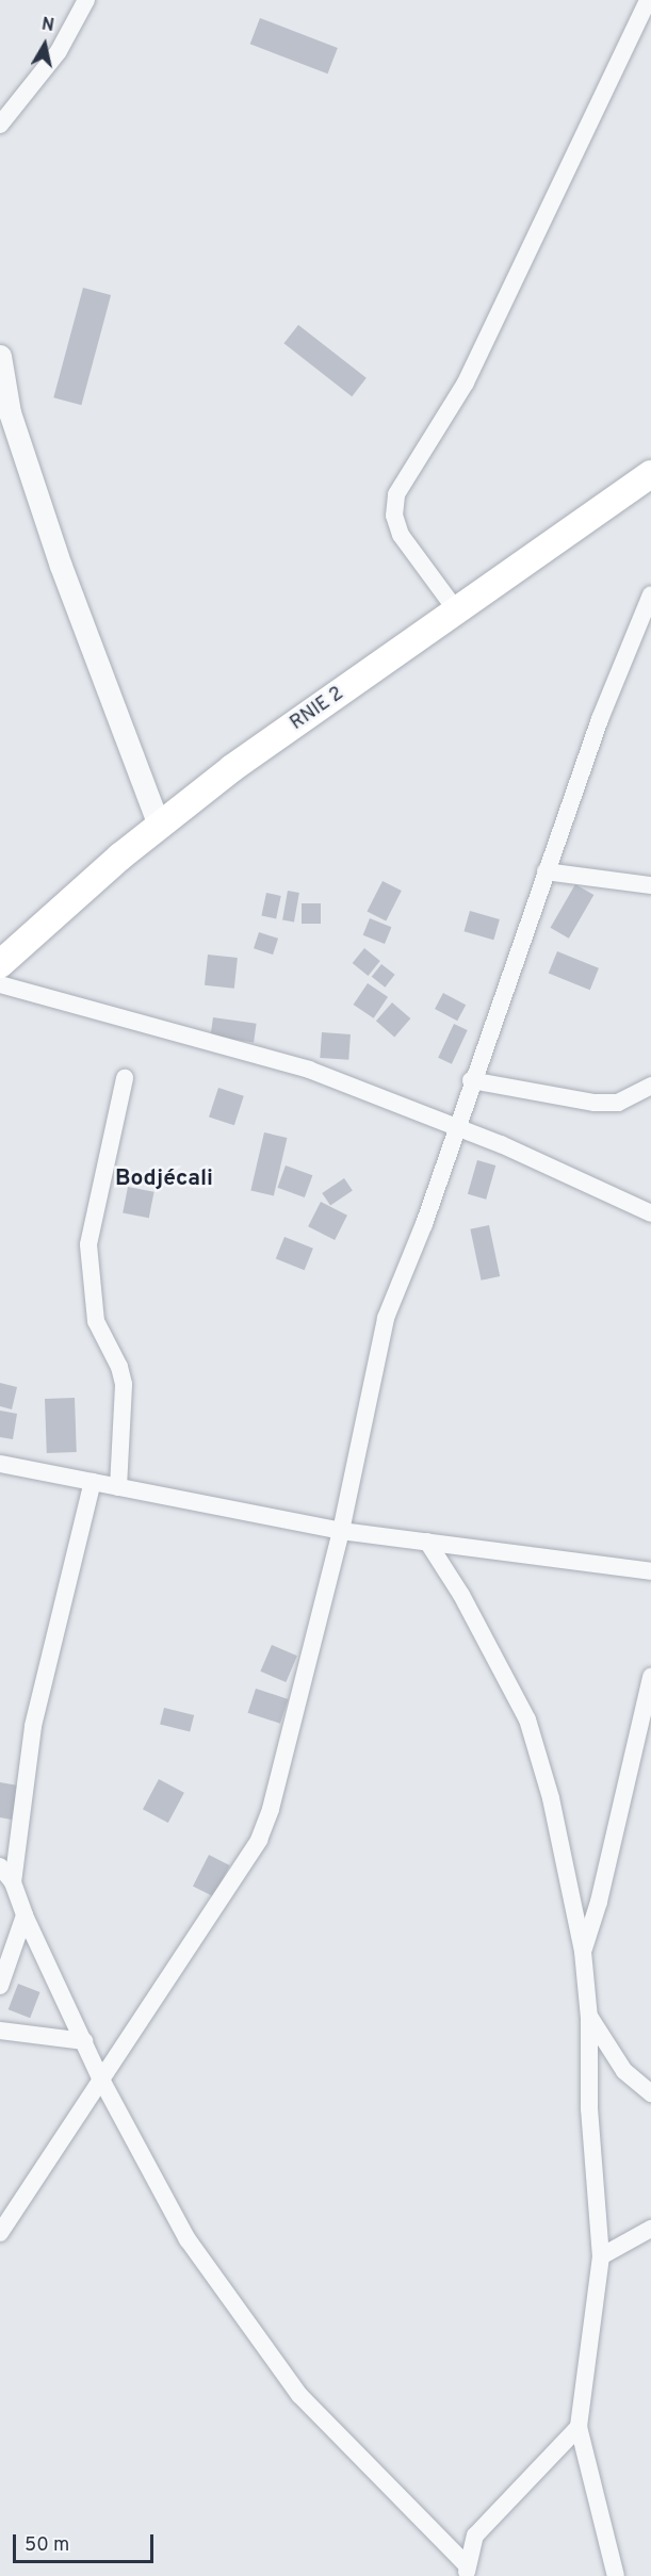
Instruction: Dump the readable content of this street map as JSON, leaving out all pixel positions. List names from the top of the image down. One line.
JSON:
{"streets":{"main road":["RNIE 2"]},"districts":["Bodjécali"],"scale_bar":"50 m","north":"top"}
